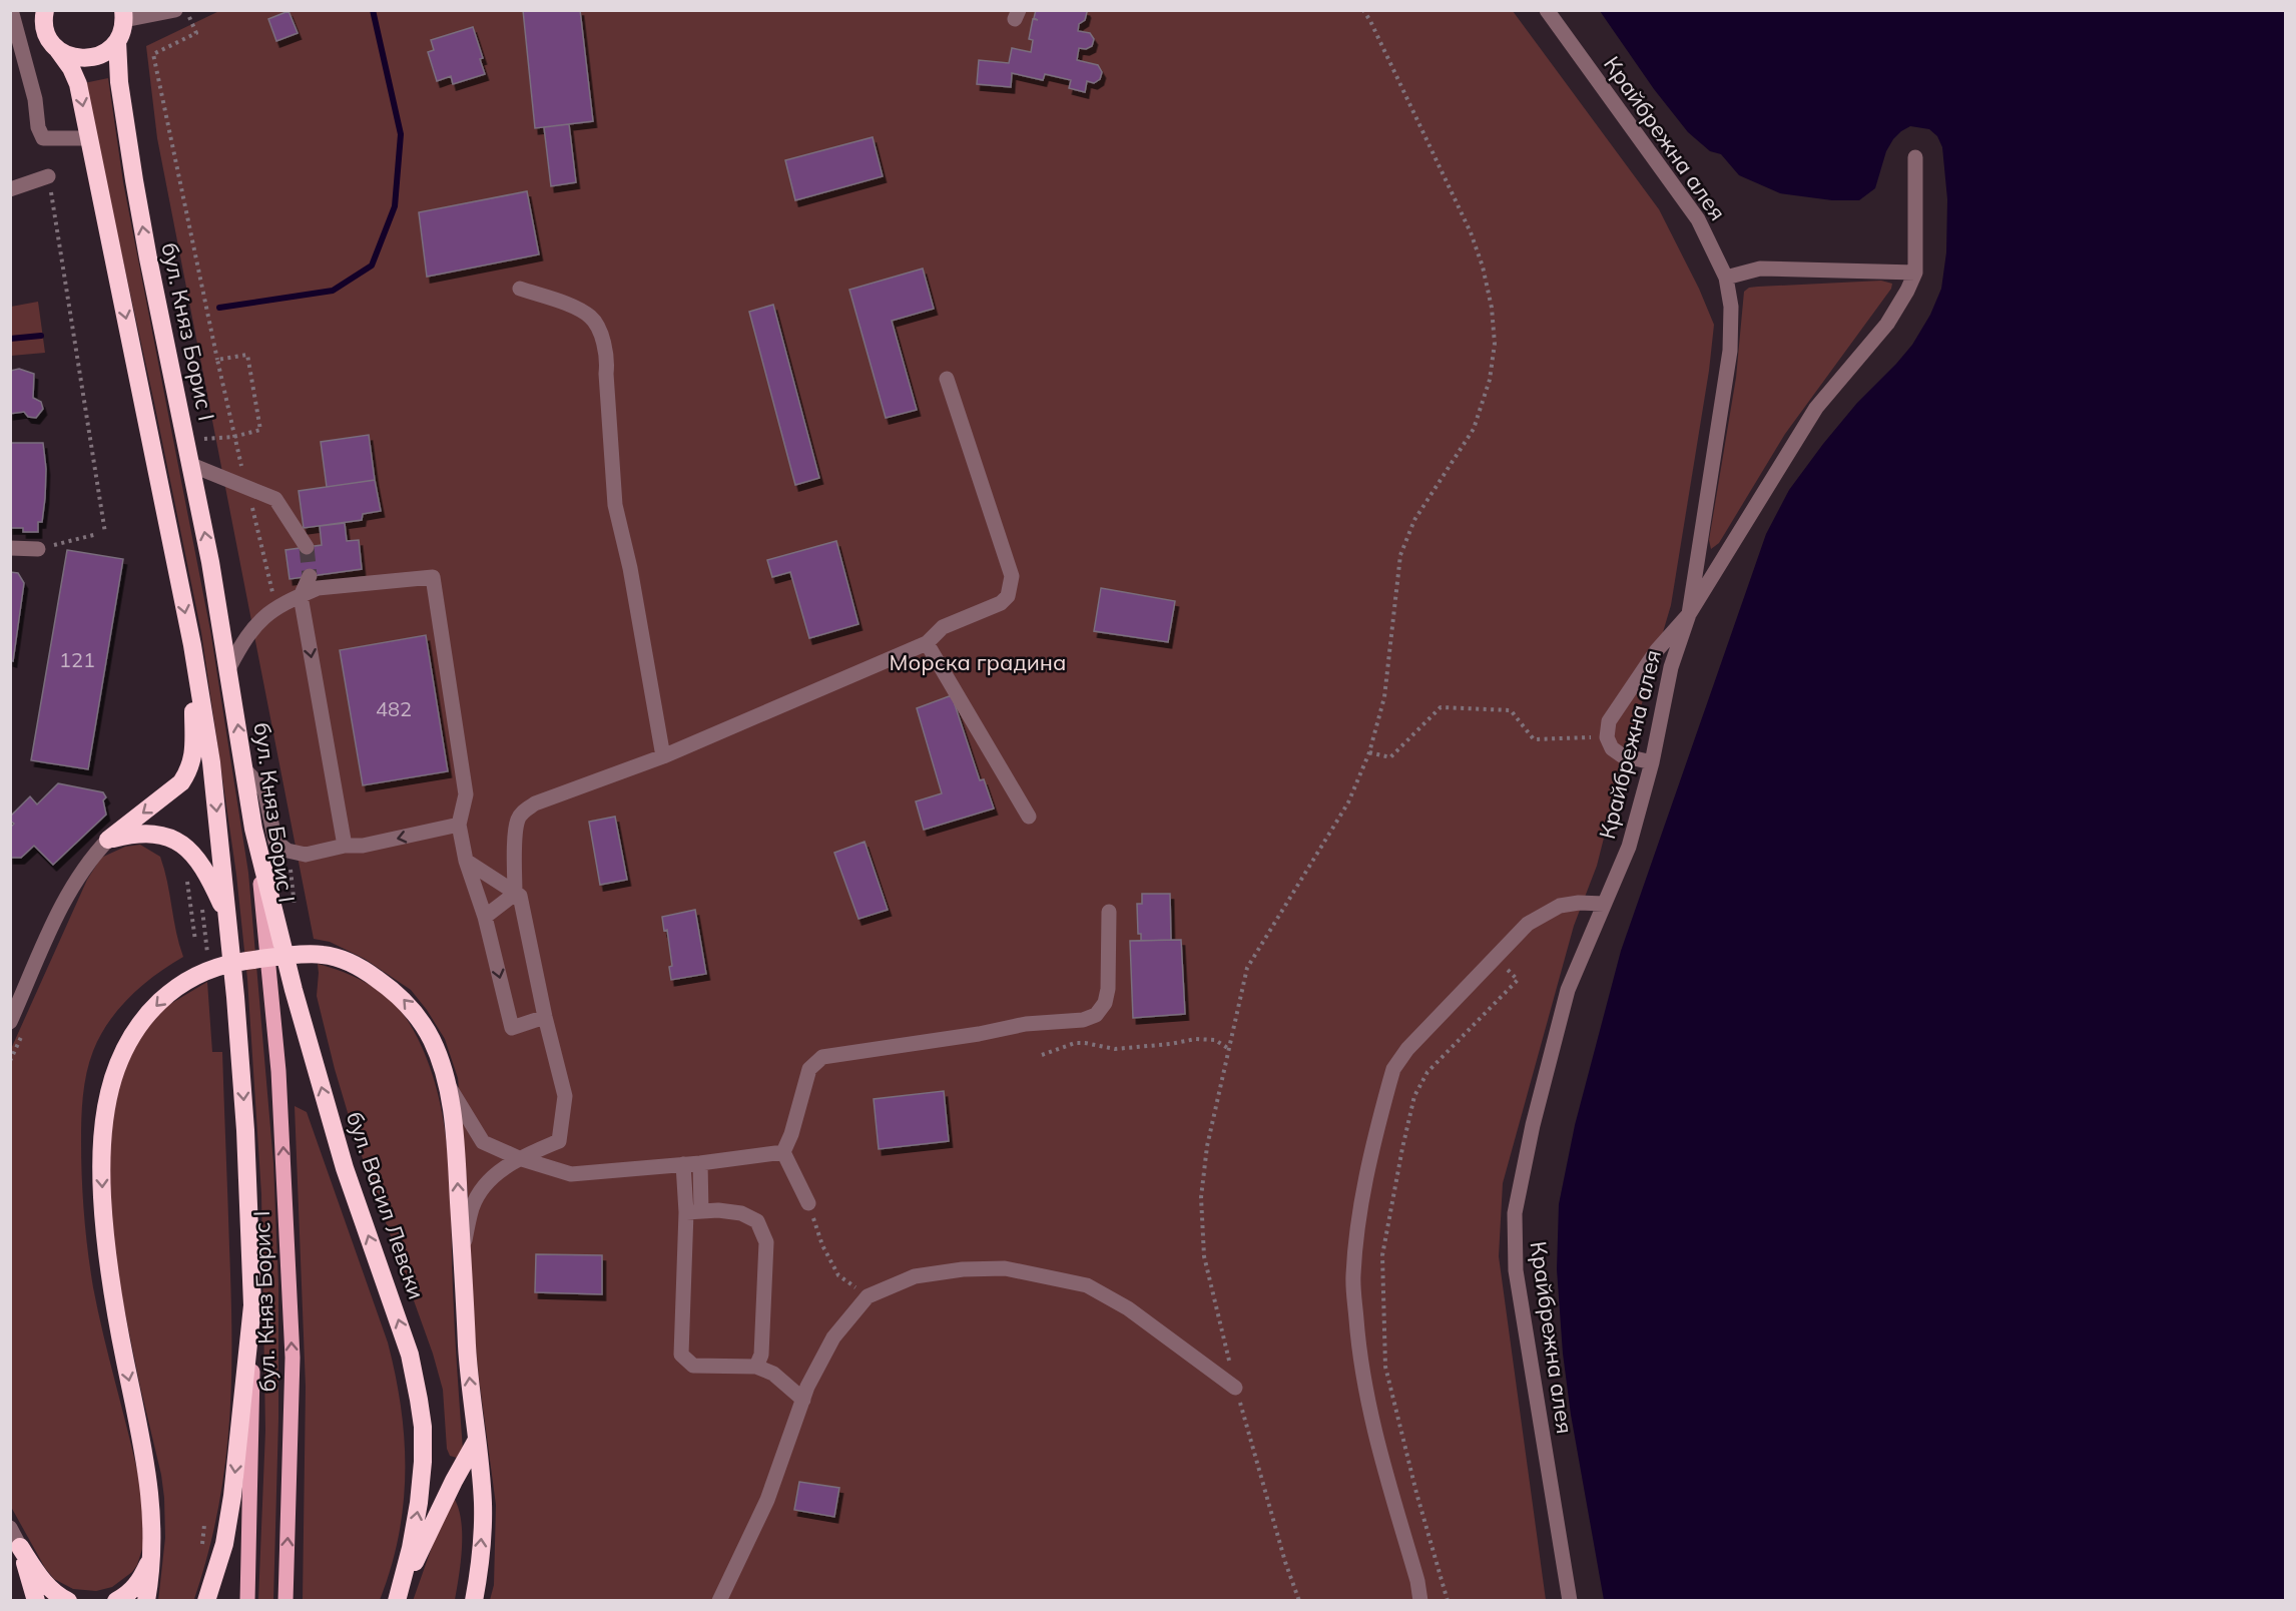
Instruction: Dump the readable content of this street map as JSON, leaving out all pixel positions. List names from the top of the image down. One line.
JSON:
{"streets":{"highway":["бул. Княз Борис I","бул. Васил Левски"],"street":["Крайбрежна алея"]},"crossings":[["бул. Княз Борис I","бул. Васил Левски"]],"parks":["Морска градина"],"house_numbers":["121","482"]}
